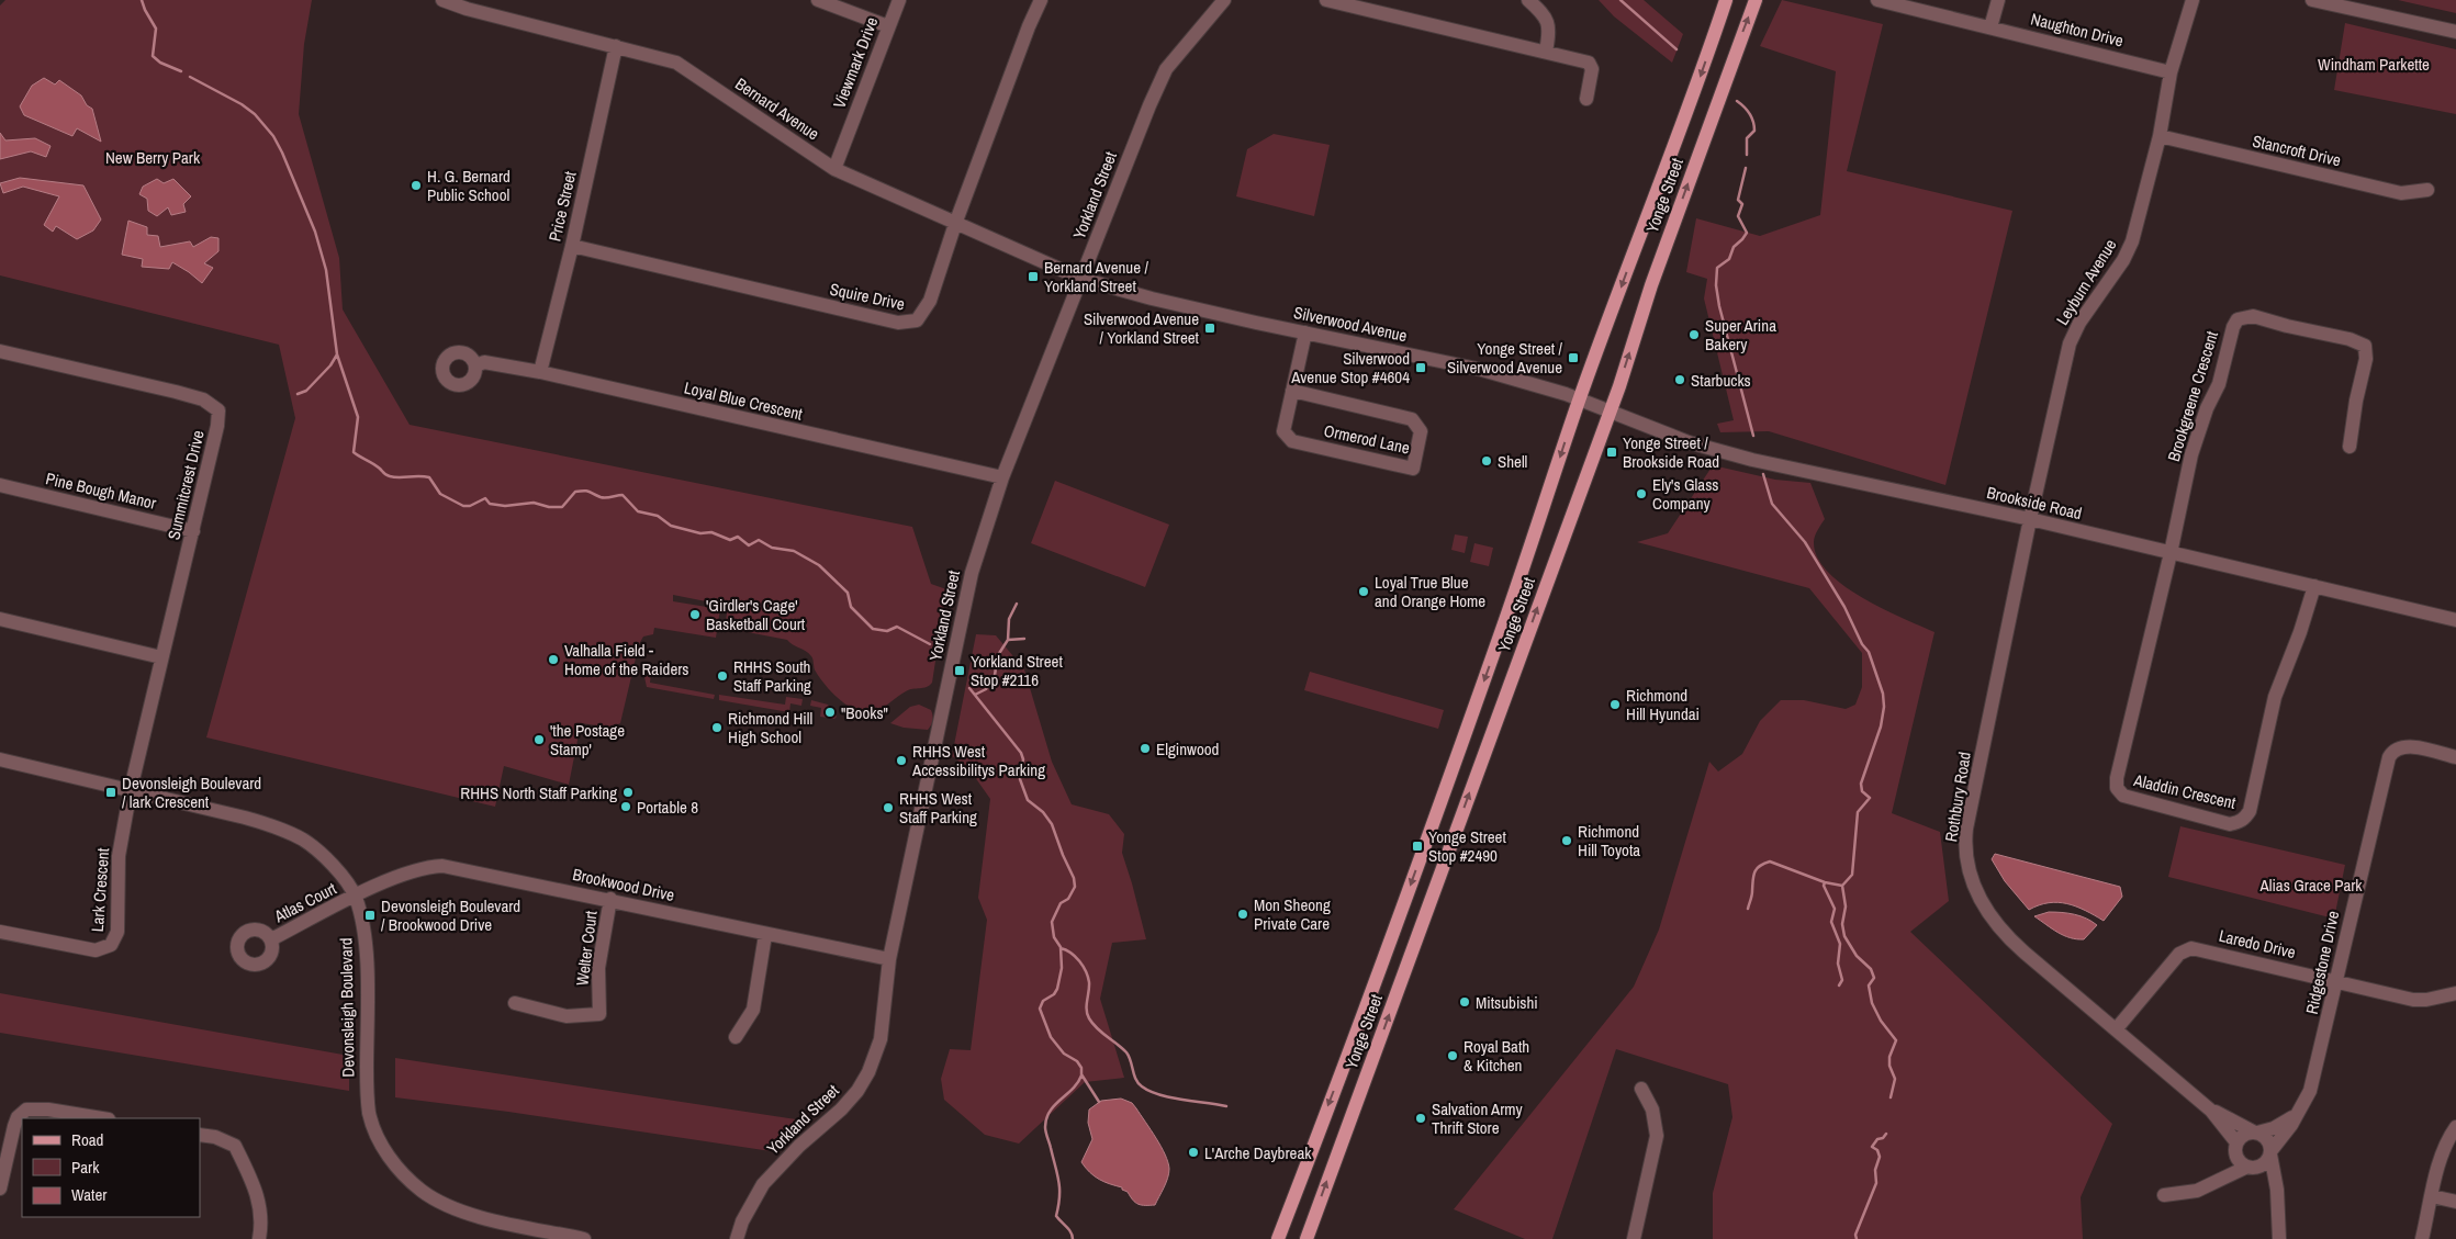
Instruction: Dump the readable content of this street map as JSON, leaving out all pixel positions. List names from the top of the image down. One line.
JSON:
{"streets":{"main road":["Yonge Street"],"street":["Naughton Drive","Viewmark Drive","Bernard Avenue","Stancroft Drive","Yorkland Street","Price Street","Leyburn Avenue","Squire Drive","Silverwood Avenue","Brookgreene Crescent","Loyal Blue Crescent","Ormerod Lane","Summitcrest Drive","Pine Bough Manor","Brookside Road","Aladdin Crescent","Rothbury Road","Brookwood Drive","Lark Crescent","Atlas Court","Laredo Drive","Welter Court","Ridgestone Drive","Devonsleigh Boulevard"]},"crossings":[["Naughton Drive","Leyburn Avenue"],["Viewmark Drive","Bernard Avenue"],["Bernard Avenue","Yorkland Street"],["Bernard Avenue","Price Street"],["Bernard Avenue","Squire Drive"],["Bernard Avenue","Silverwood Avenue"],["Stancroft Drive","Leyburn Avenue"],["Yorkland Street","Silverwood Avenue"],["Yorkland Street","Loyal Blue Crescent"],["Yorkland Street","Brookwood Drive"],["Yonge Street","Silverwood Avenue"],["Yonge Street","Brookside Road"],["Price Street","Squire Drive"],["Price Street","Loyal Blue Crescent"],["Leyburn Avenue","Brookside Road"],["Leyburn Avenue","Rothbury Road"],["Silverwood Avenue","Ormerod Lane"],["Silverwood Avenue","Brookside Road"],["Brookgreene Crescent","Brookside Road"],["Brookgreene Crescent","Aladdin Crescent"],["Summitcrest Drive","Pine Bough Manor"],["Summitcrest Drive","Lark Crescent"],["Summitcrest Drive","Devonsleigh Boulevard"],["Brookside Road","Aladdin Crescent"],["Brookside Road","Rothbury Road"],["Rothbury Road","Laredo Drive"],["Rothbury Road","Ridgestone Drive"],["Brookwood Drive","Atlas Court"],["Brookwood Drive","Welter Court"],["Brookwood Drive","Devonsleigh Boulevard"],["Lark Crescent","Devonsleigh Boulevard"],["Atlas Court","Devonsleigh Boulevard"],["Laredo Drive","Ridgestone Drive"]],"parks":["Windham Parkette","New Berry Park","Alias Grace Park"],"places":{"other":["H. G. Bernard Public School","Super Arina Bakery","Starbucks","Shell","Ely's Glass Company","Loyal True Blue and Orange Home","'Girdler's Cage' Basketball Court","Valhalla Field - Home of the Raiders","RHHS South Staff Parking","Richmond Hill Hyundai","\"Books\"","Richmond Hill High School","'the Postage Stamp'","Elginwood","RHHS West Accessibilitys Parking","RHHS North Staff Parking","Portable 8","RHHS West Staff Parking","Richmond Hill Toyota","Mon Sheong Private Care","Mitsubishi","Royal Bath & Kitchen","Salvation Army Thrift Store","L'Arche Daybreak"],"transit":["Bernard Avenue / Yorkland Street","Silverwood Avenue / Yorkland Street","Yonge Street / Silverwood Avenue","Silverwood Avenue Stop #4604","Yonge Street / Brookside Road","Yorkland Street Stop #2116","Devonsleigh Boulevard / lark Crescent","Yonge Street Stop #2490","Devonsleigh Boulevard / Brookwood Drive"]},"legend":["Road","Park","Water"]}
